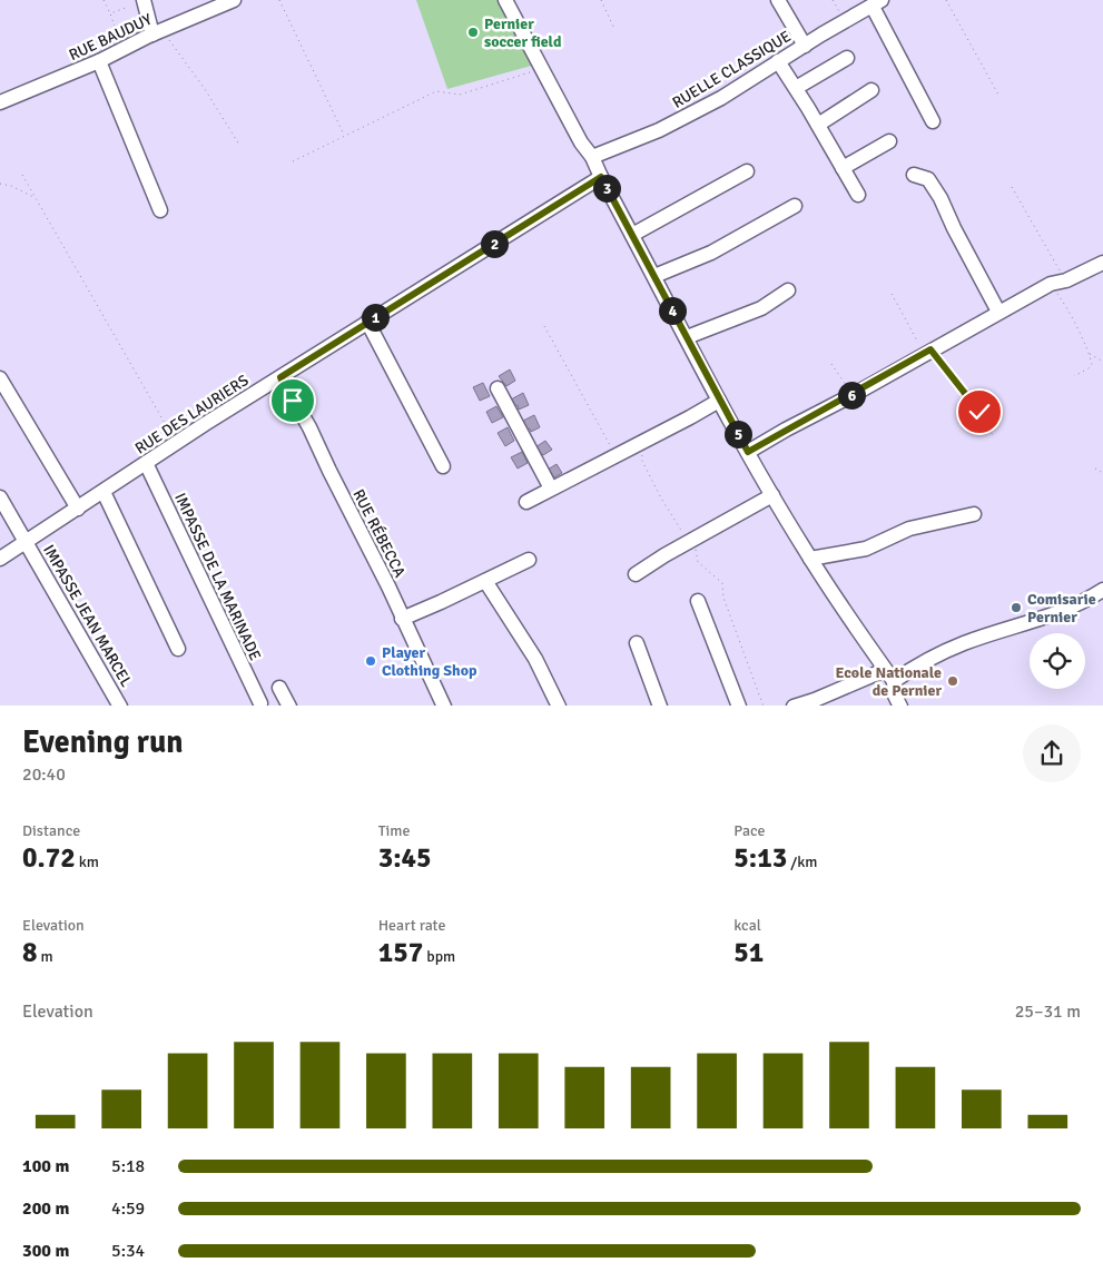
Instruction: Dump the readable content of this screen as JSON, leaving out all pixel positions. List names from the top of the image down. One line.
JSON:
{"streets":{"street":["RUE BAUDUY","RUELLE CLASSIQUE","RUE DES LAURIERS","RUE RÉBECCA","IMPASSE DE LA MARINADE","IMPASSE JEAN MARCEL"]},"crossings":[["RUE DES LAURIERS","RUE RÉBECCA"],["RUE DES LAURIERS","IMPASSE DE LA MARINADE"],["RUE DES LAURIERS","IMPASSE JEAN MARCEL"]],"places":["Pernier soccer field","Comisarie Pernier","Player Clothing Shop","Ecole Nationale de Pernier"],"page":{"pins":["3","2","4","1","6","5"],"heading":["Evening run","20:40"],"stats":[["Distance","0.72 km"],["Time","3:45"],["Pace","5:13 /km"],["Elevation","8 m"],["Heart rate","157 bpm"],["kcal","51"]],"chart":["Elevation","25–31 m"],"list":[{"name":"100 m","note":"5:18"},{"name":"200 m","note":"4:59"},{"name":"300 m","note":"5:34"}]}}
